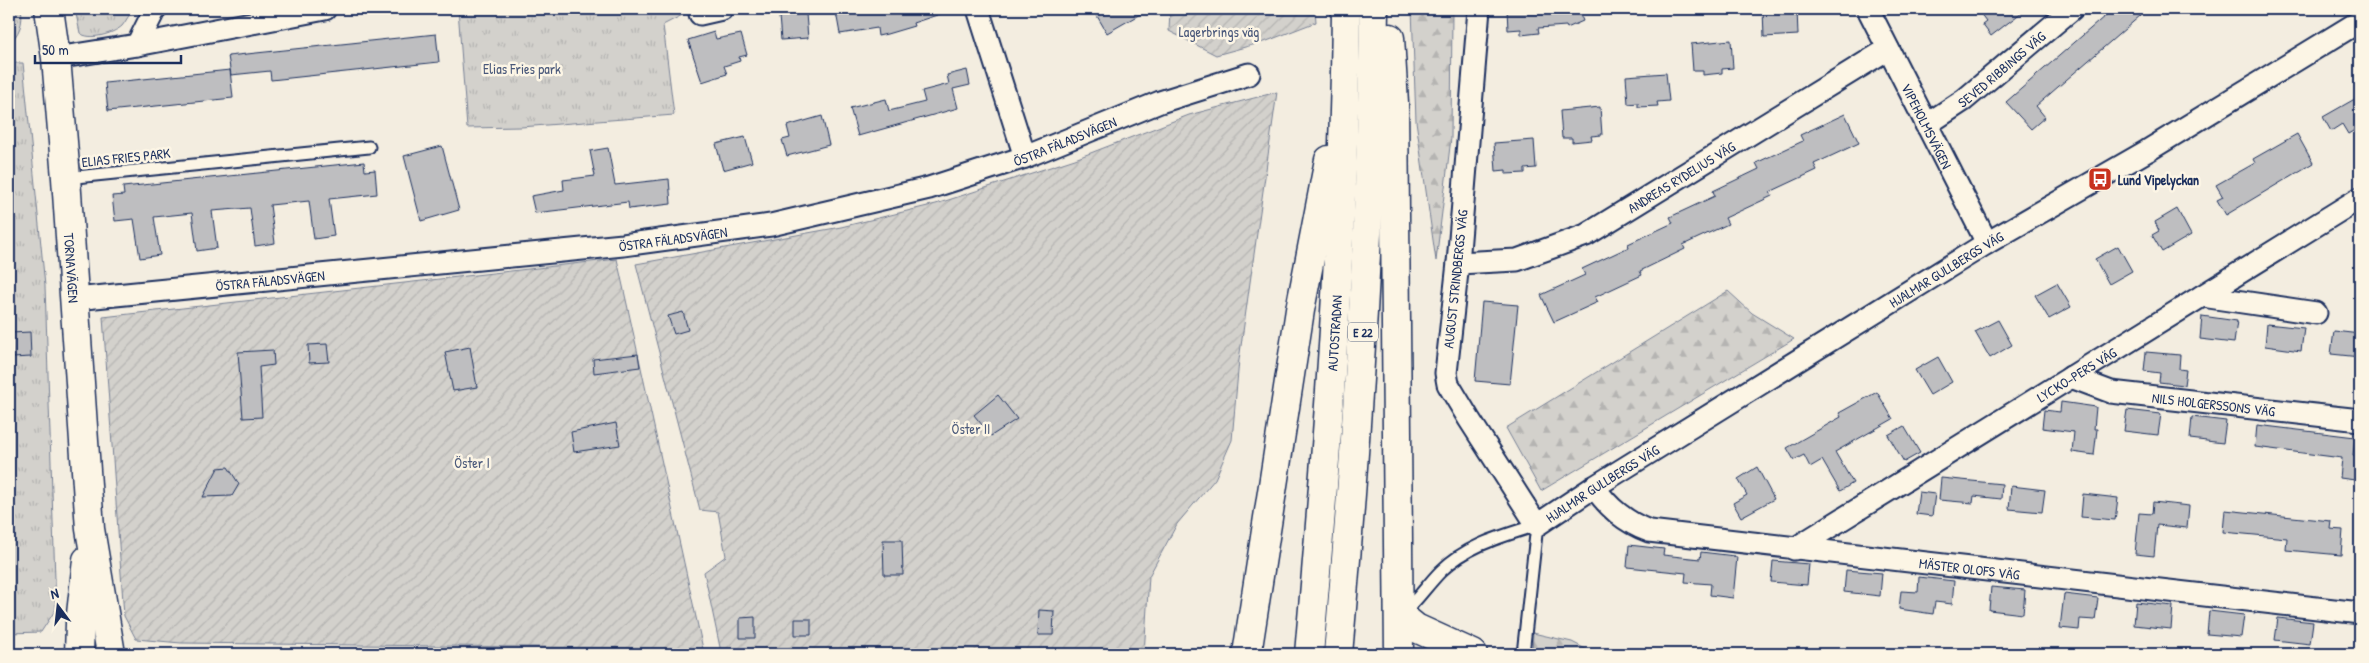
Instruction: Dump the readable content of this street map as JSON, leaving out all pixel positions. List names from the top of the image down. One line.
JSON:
{"streets":{"main road":["TORNAVÄGEN","AUTOSTRADAN","E 22"],"street":["SEVED RIBBINGS VÄG","VIPEHOLMSVÄGEN","ÖSTRA FÄLADSVÄGEN","ANDREAS RYDELIUS VÄG","HJALMAR GULLBERGS VÄG","AUGUST STRINDBERGS VÄG","LYCKO-PERS VÄG","NILS HOLGERSSONS VÄG","MÄSTER OLOFS VÄG"],"lane":["ELIAS FRIES PARK"]},"crossings":[["SEVED RIBBINGS VÄG","VIPEHOLMSVÄGEN"],["VIPEHOLMSVÄGEN","ANDREAS RYDELIUS VÄG"],["VIPEHOLMSVÄGEN","HJALMAR GULLBERGS VÄG"],["ÖSTRA FÄLADSVÄGEN","TORNAVÄGEN"],["ELIAS FRIES PARK","TORNAVÄGEN"],["ANDREAS RYDELIUS VÄG","AUGUST STRINDBERGS VÄG"],["HJALMAR GULLBERGS VÄG","AUGUST STRINDBERGS VÄG"],["HJALMAR GULLBERGS VÄG","MÄSTER OLOFS VÄG"],["LYCKO-PERS VÄG","NILS HOLGERSSONS VÄG"],["LYCKO-PERS VÄG","MÄSTER OLOFS VÄG"]],"parks":["Lagerbrings väg","Elias Fries park","Öster II","Öster I"],"places":{"bus stop":["Lund Vipelyckan"]},"scale_bar":"50 m","north":"top"}
